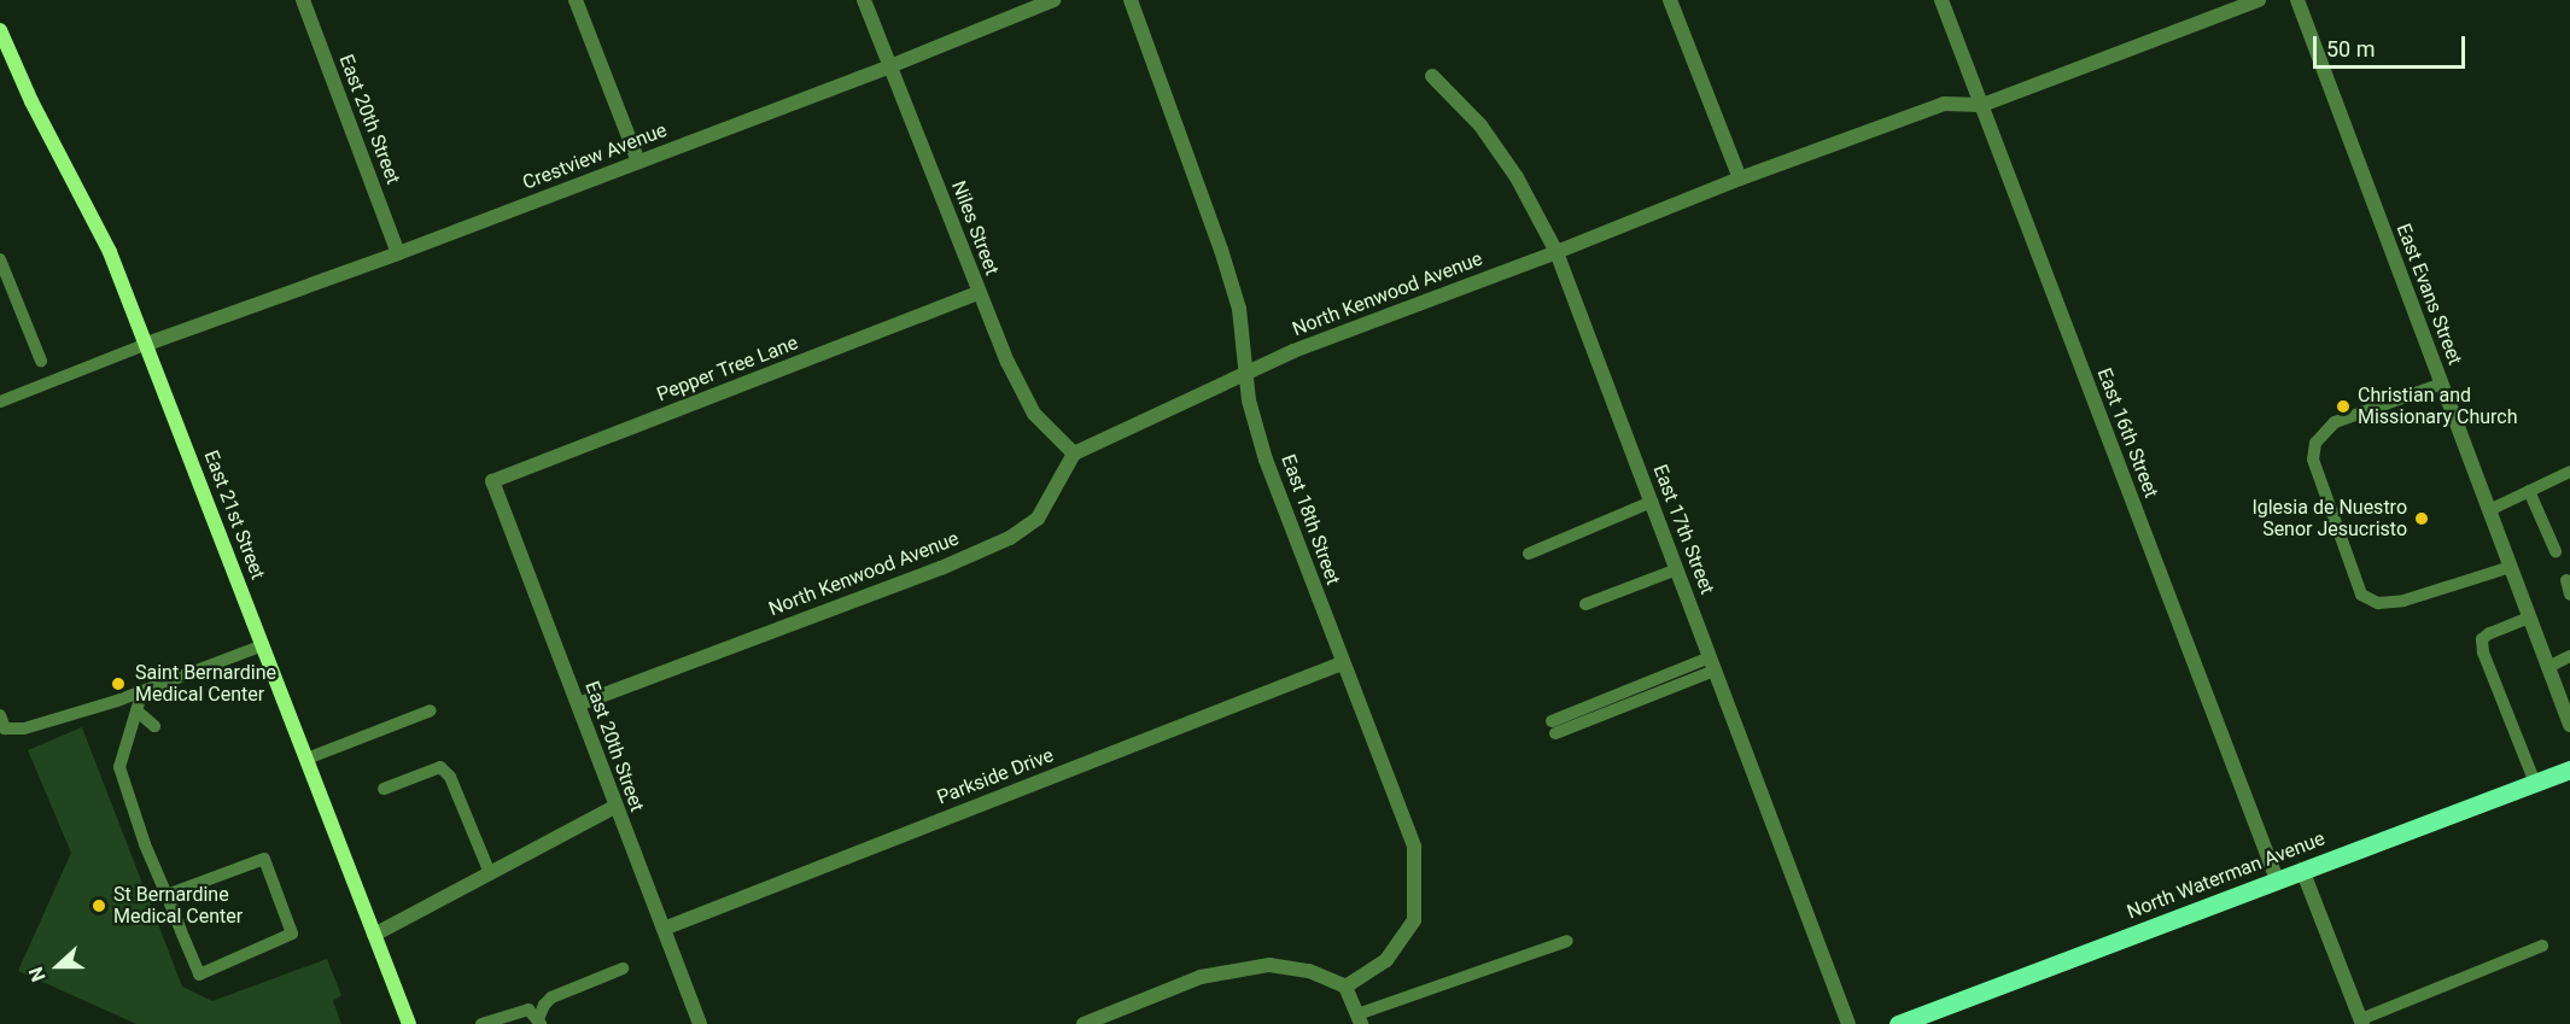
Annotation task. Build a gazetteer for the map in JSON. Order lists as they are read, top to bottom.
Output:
{
  "streets": {
    "main road": ["North Waterman Avenue"],
    "street": [
      "East 20th Street",
      "Crestview Avenue",
      "Niles Street",
      "North Kenwood Avenue",
      "East Evans Street",
      "Pepper Tree Lane",
      "East 16th Street",
      "East 21st Street",
      "East 18th Street",
      "East 17th Street",
      "Parkside Drive"
    ]
  },
  "crossings": [
    ["East 20th Street", "Crestview Avenue"],
    ["East 20th Street", "North Kenwood Avenue"],
    ["East 20th Street", "Pepper Tree Lane"],
    ["East 20th Street", "Parkside Drive"],
    ["Crestview Avenue", "Niles Street"],
    ["Crestview Avenue", "East 21st Street"],
    ["Niles Street", "North Kenwood Avenue"],
    ["Niles Street", "Pepper Tree Lane"],
    ["North Kenwood Avenue", "East 16th Street"],
    ["North Kenwood Avenue", "East 18th Street"],
    ["North Kenwood Avenue", "East 17th Street"],
    ["East 16th Street", "North Waterman Avenue"],
    ["East 18th Street", "Parkside Drive"]
  ],
  "places": [
    "Christian and Missionary Church",
    "Iglesia de Nuestro Senor Jesucristo",
    "Saint Bernardine Medical Center",
    "St Bernardine Medical Center"
  ],
  "scale_bar": "50 m",
  "north": "left"
}
